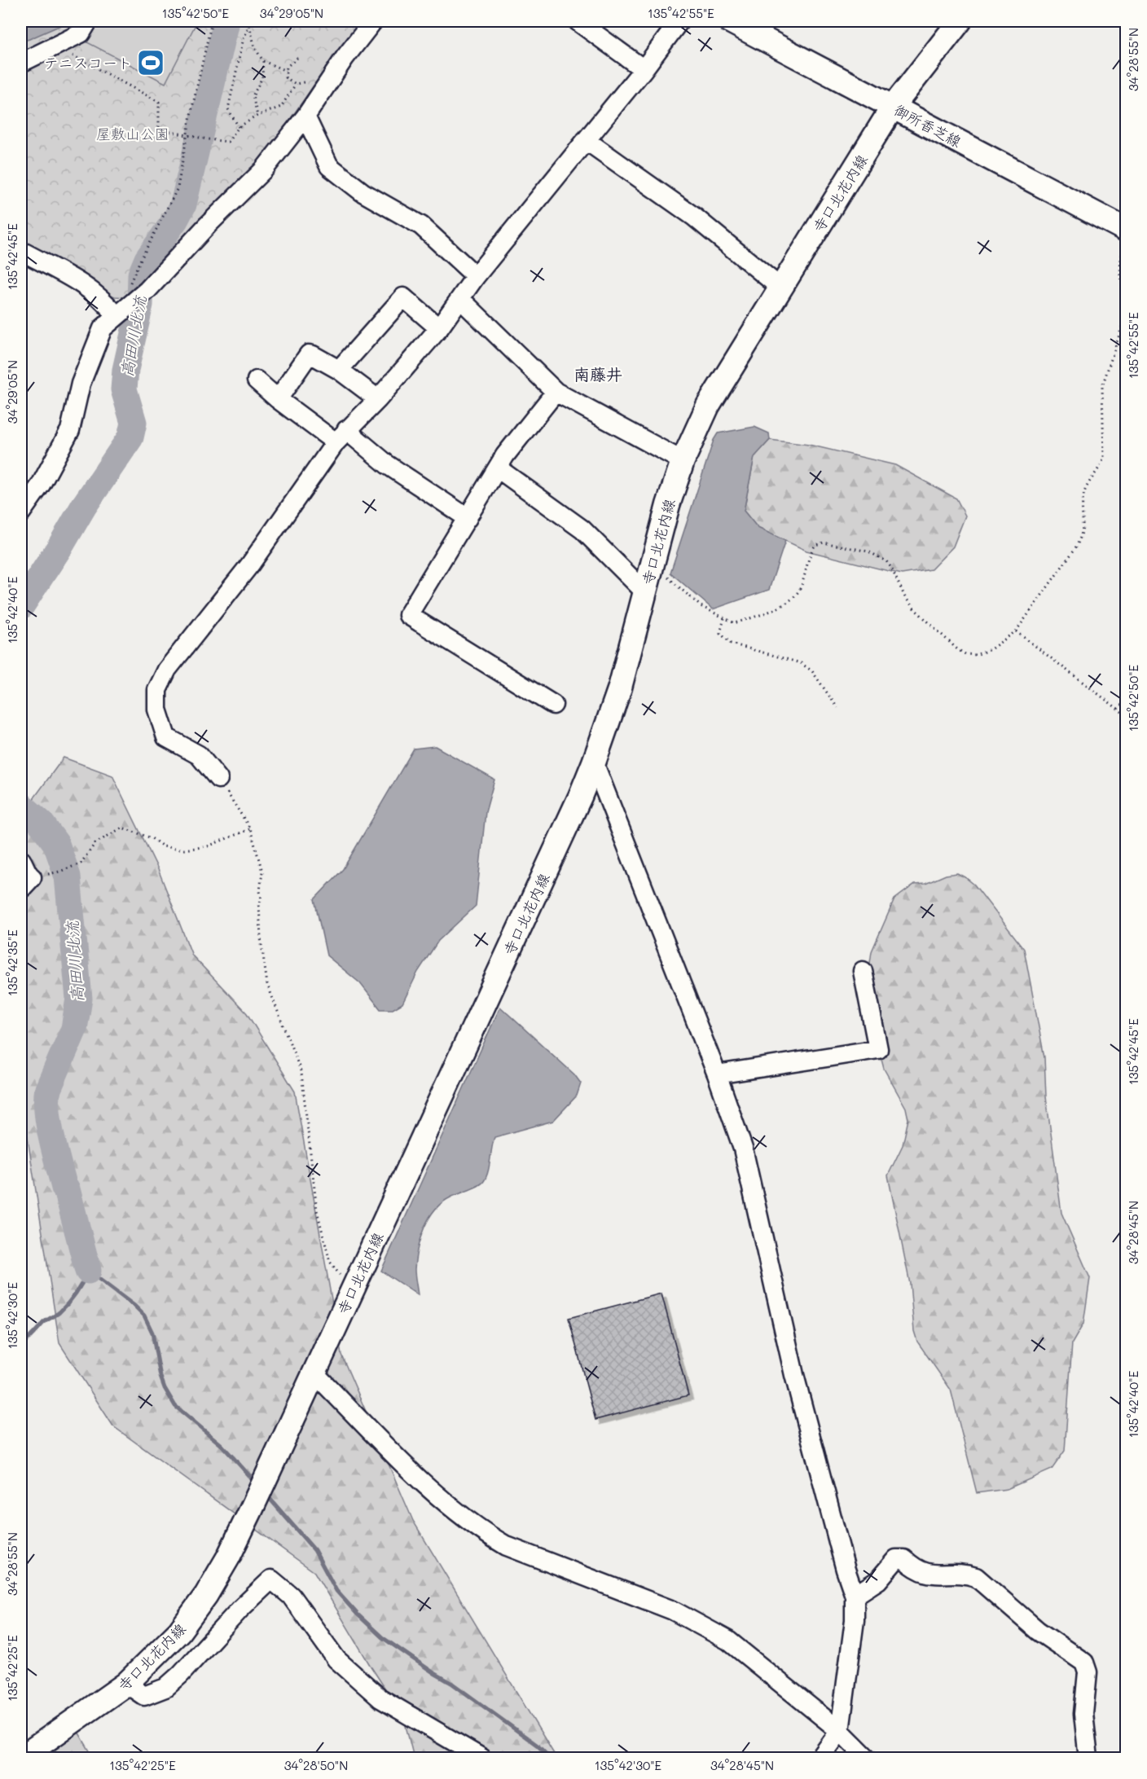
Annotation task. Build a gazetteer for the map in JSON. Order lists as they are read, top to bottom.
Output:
{
  "streets": {
    "main road": ["御所香芝線", "寺口北花内線"]
  },
  "crossings": [
    ["御所香芝線", "寺口北花内線"]
  ],
  "districts": ["南藤井"],
  "water": ["高田川北流"],
  "parks": ["屋敷山公園"],
  "places": {
    "sports": ["テニスコート"]
  },
  "coordinates": [
    "135°42'50\"E",
    "34°29'05\"N",
    "135°42'55\"E",
    "34°28'55\"N",
    "135°42'45\"E",
    "135°42'40\"E",
    "135°42'35\"E",
    "34°28'45\"N",
    "135°42'30\"E",
    "135°42'25\"E",
    "34°28'50\"N"
  ]
}
